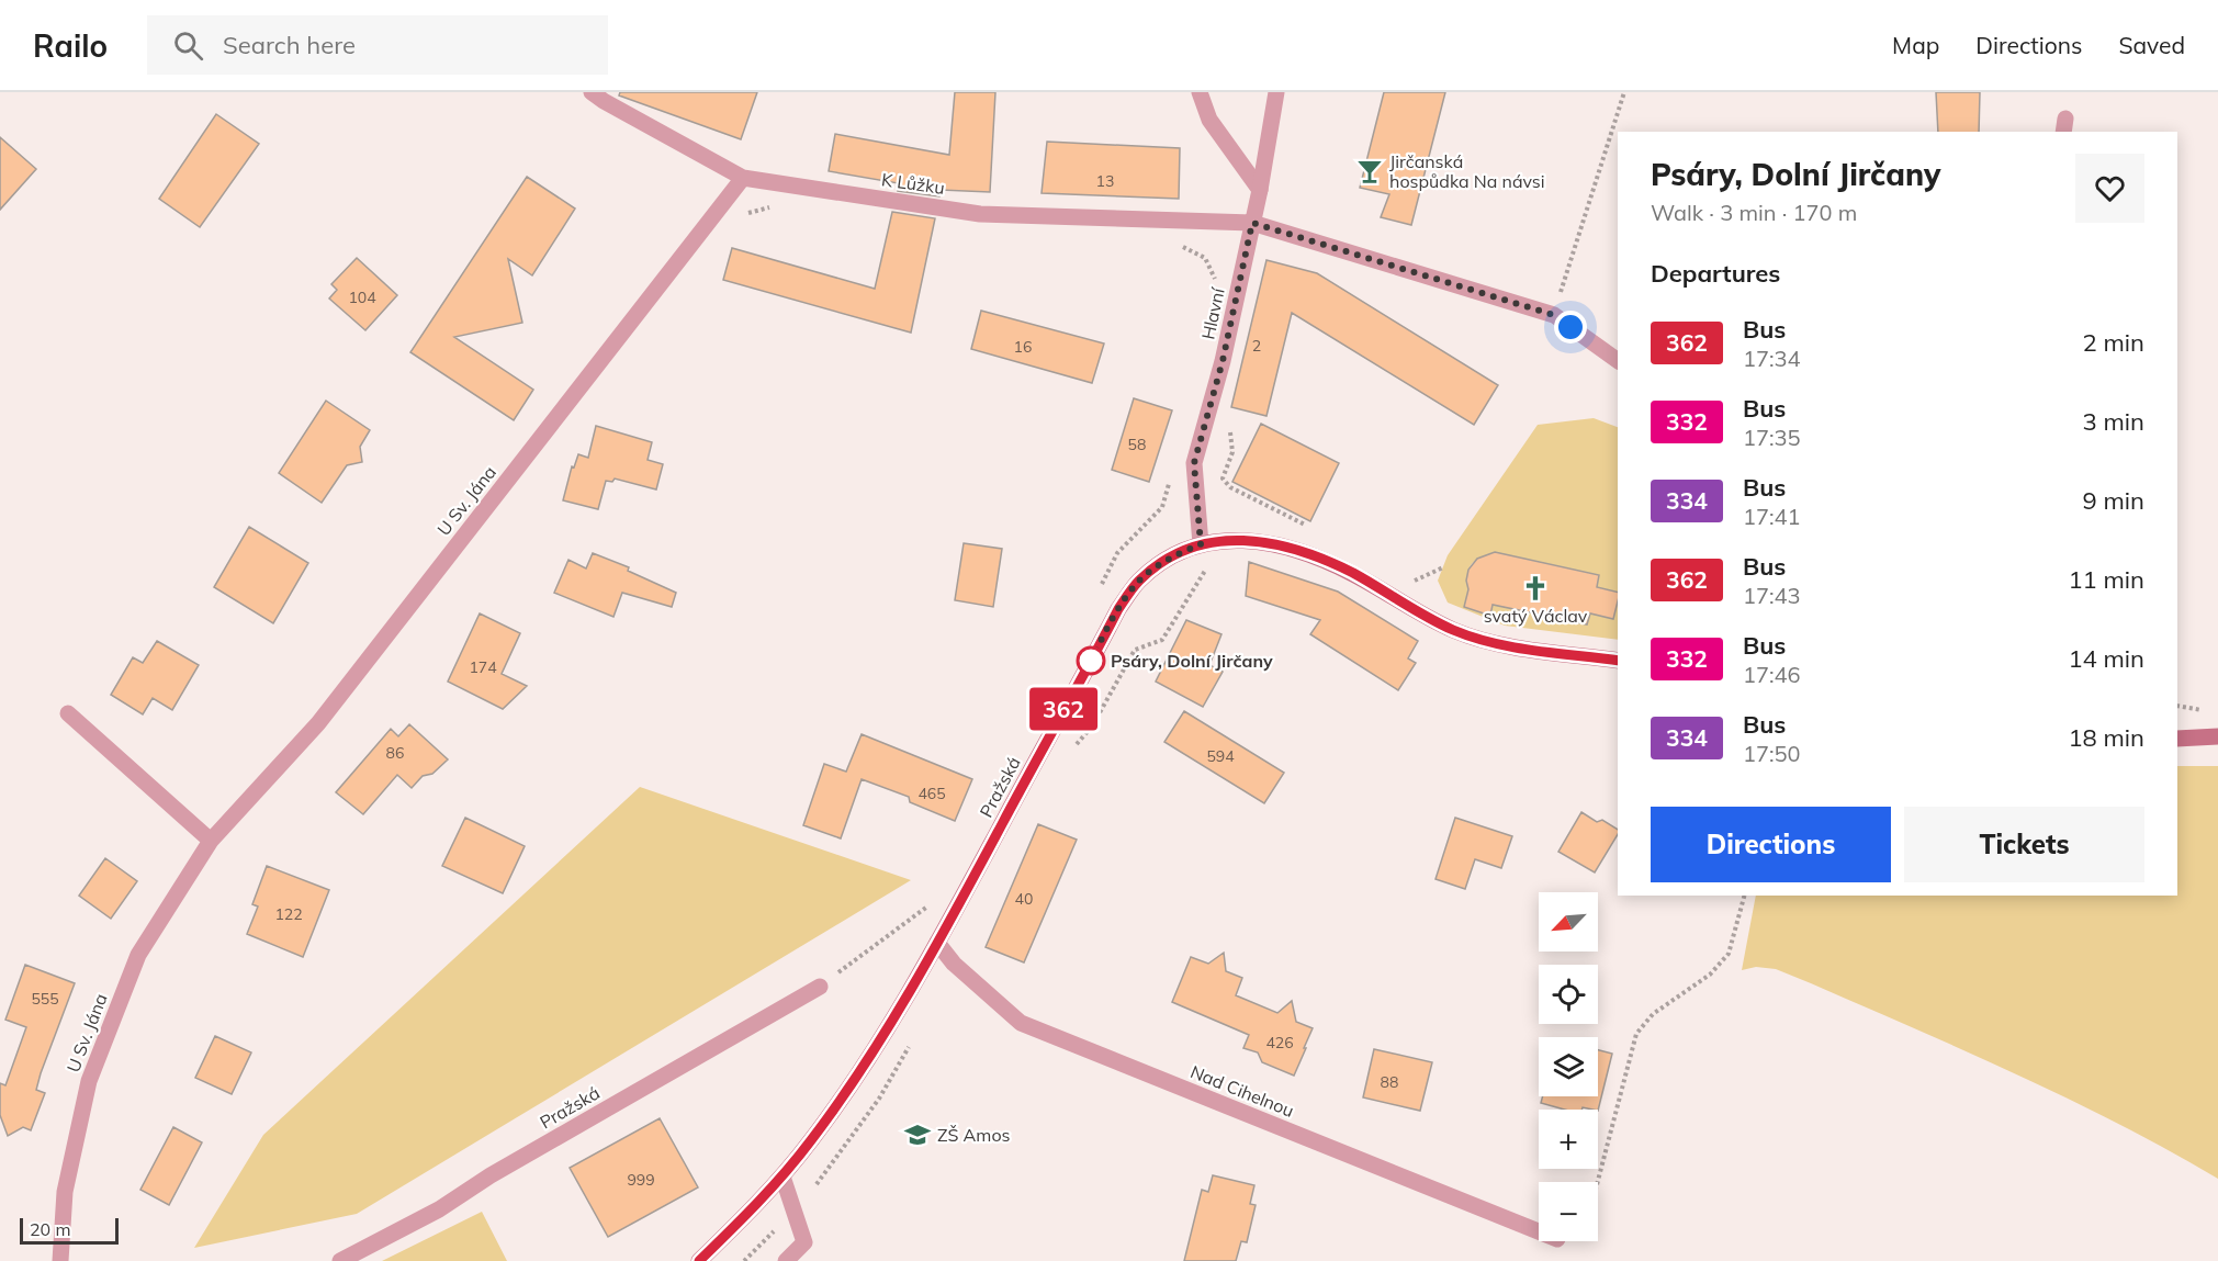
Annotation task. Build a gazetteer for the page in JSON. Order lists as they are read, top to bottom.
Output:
{
  "streets": {
    "main road": ["Pražská"],
    "street": [
      "K Lůžku",
      "Hlavní",
      "U Sv. Jána",
      "Nad Cihelnou"
    ]
  },
  "crossings": [
    ["K Lůžku", "Hlavní"],
    ["K Lůžku", "U Sv. Jána"],
    ["Hlavní", "Pražská"],
    ["Pražská", "Nad Cihelnou"]
  ],
  "places": {
    "bar": ["Jirčanská hospůdka Na návsi"],
    "church": ["svatý Václav"],
    "other": ["Psáry, Dolní Jirčany"],
    "school or university": ["ZŠ Amos"]
  },
  "lines": ["bus line 362"],
  "house_numbers": [
    "13",
    "104",
    "2",
    "16",
    "58",
    "174",
    "86",
    "594",
    "465",
    "40",
    "122",
    "555",
    "426",
    "88",
    "999"
  ],
  "scale_bar": "20 m",
  "north": "bottom left",
  "page": {
    "header": "Railo",
    "search": "Search here",
    "nav": ["Map", "Directions", "Saved"],
    "on_map": "362",
    "heading": [
      ["Psáry, Dolní Jirčany", "Walk · 3 min · 170 m"],
      "Departures"
    ],
    "list": [
      {
        "mark": "362",
        "name": "Bus",
        "note": "17:34",
        "value": "2 min"
      },
      {
        "mark": "332",
        "name": "Bus",
        "note": "17:35",
        "value": "3 min"
      },
      {
        "mark": "334",
        "name": "Bus",
        "note": "17:41",
        "value": "9 min"
      },
      {
        "mark": "362",
        "name": "Bus",
        "note": "17:43",
        "value": "11 min"
      },
      {
        "mark": "332",
        "name": "Bus",
        "note": "17:46",
        "value": "14 min"
      },
      {
        "mark": "334",
        "name": "Bus",
        "note": "17:50",
        "value": "18 min"
      }
    ],
    "buttons": ["Directions", "Tickets"],
    "map_buttons": ["+", "−"],
    "scale": "20 m"
  }
}
